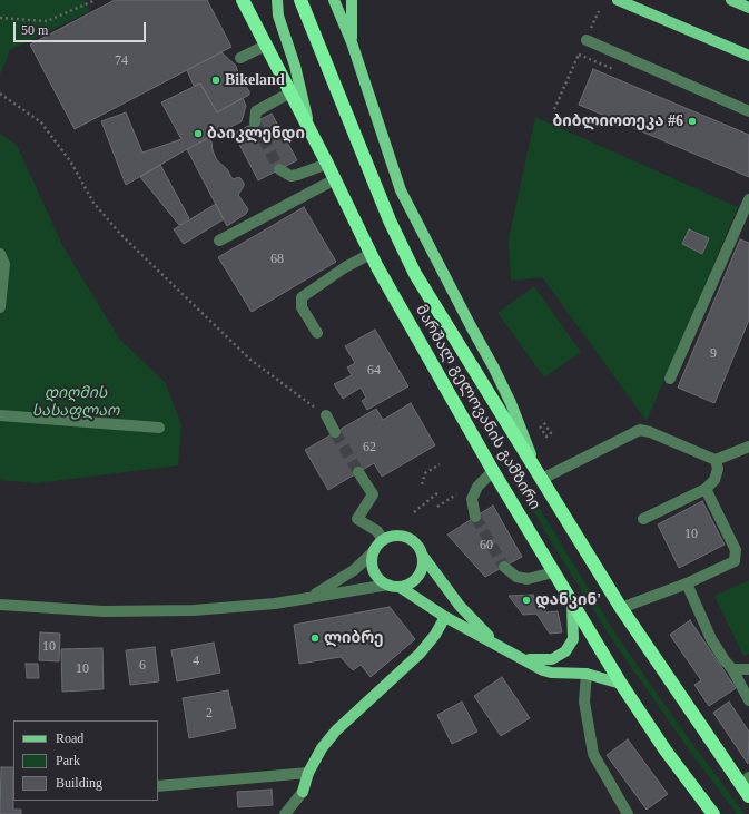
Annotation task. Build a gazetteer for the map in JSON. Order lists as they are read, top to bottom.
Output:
{
  "streets": {
    "highway": ["მარშალ გელოვანის გამზირი"]
  },
  "parks": ["დიღმის სასაფლაო"],
  "places": [
    "Bikeland",
    "ბიბლიოთეკა #6",
    "ბაიკლენდი",
    "დანკინ'",
    "ლიბრე"
  ],
  "house_numbers": [
    "74",
    "68",
    "9",
    "64",
    "62",
    "10",
    "60",
    "10",
    "4",
    "6",
    "10",
    "2"
  ],
  "legend": ["Road", "Park", "Building"],
  "scale_bar": "50 m"
}
